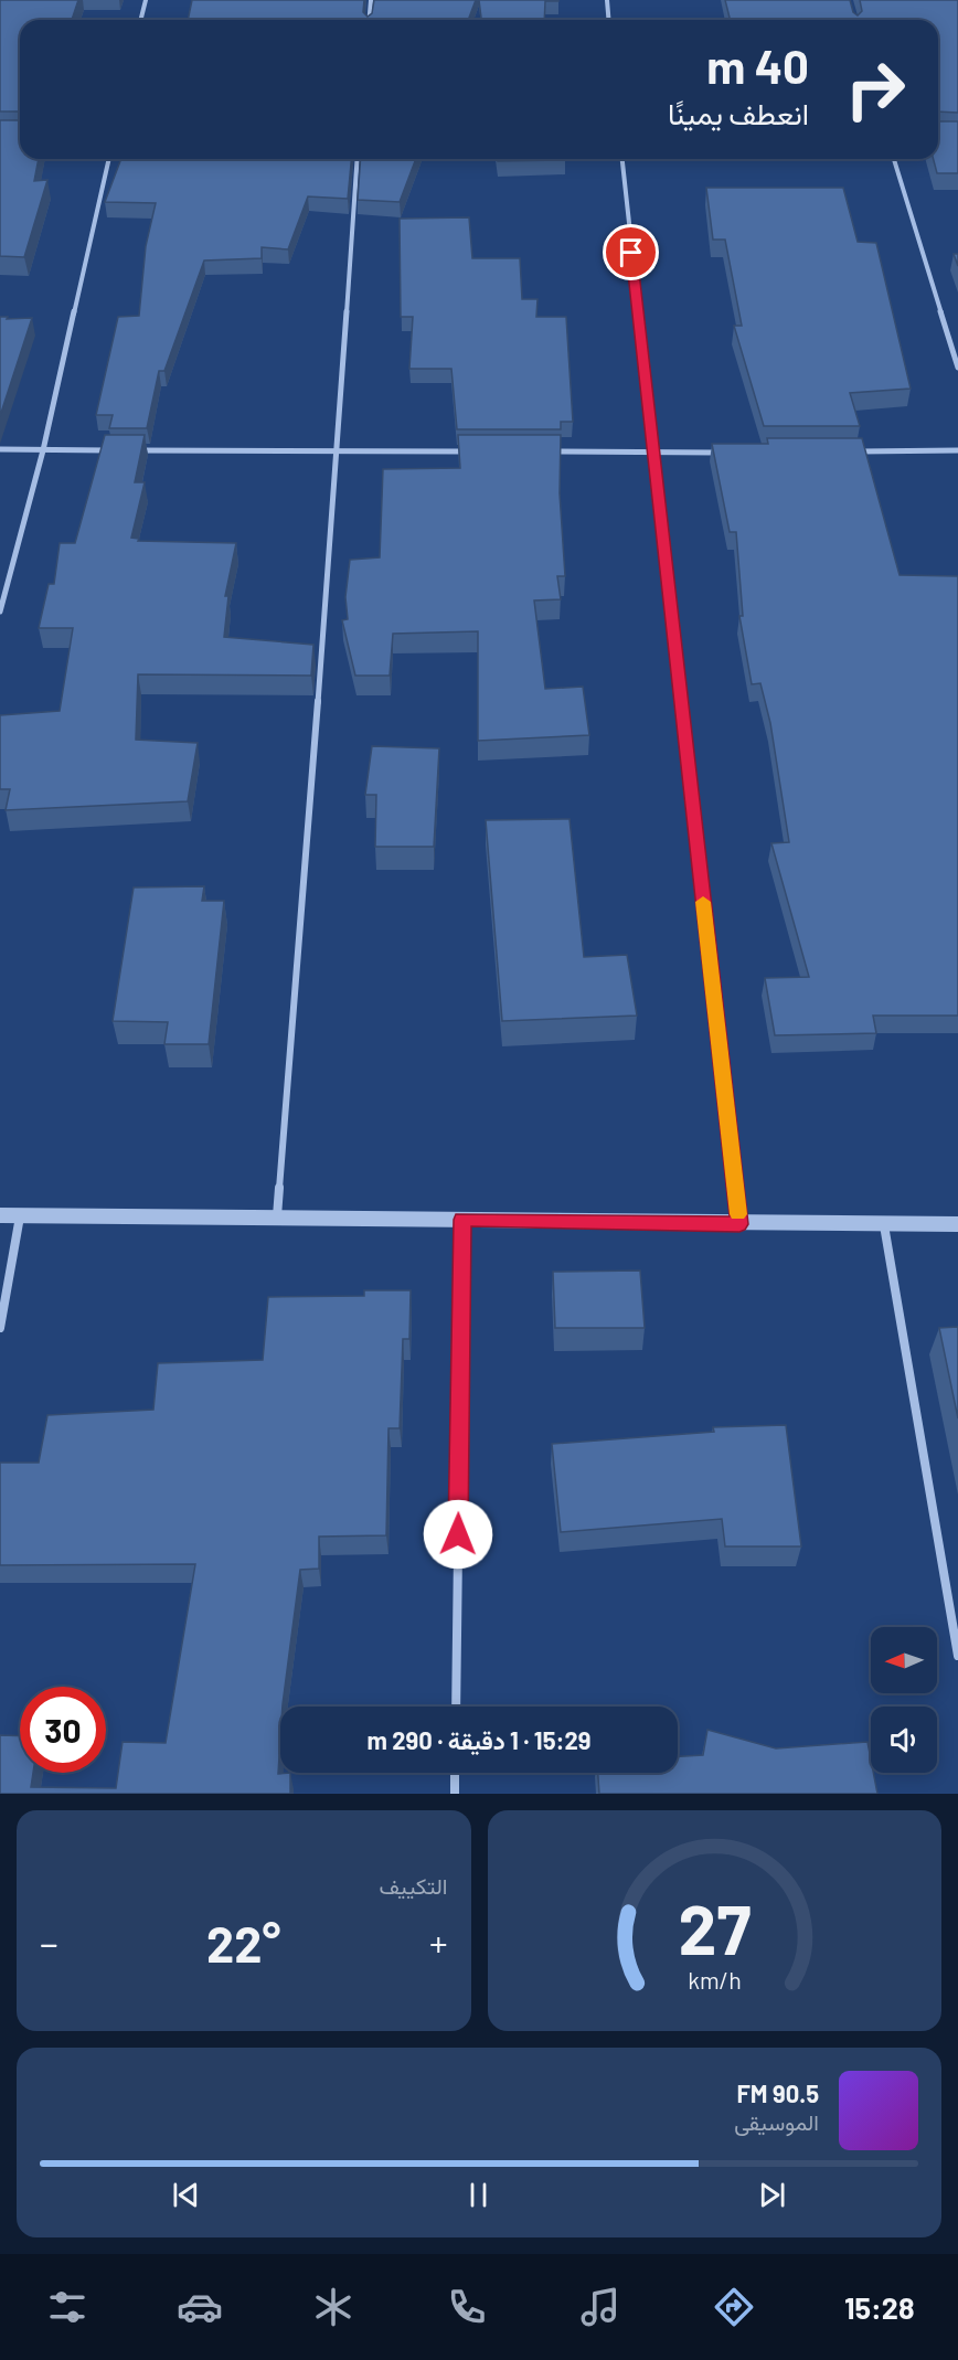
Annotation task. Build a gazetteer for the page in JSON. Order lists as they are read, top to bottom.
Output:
{
  "north": "left",
  "page": {
    "turn": ["40 m", "انعطف يمينًا"],
    "limit": "30",
    "trip": "15:29 · 1 دقيقة · 290 m",
    "tile": "التكييف",
    "heat": ["−", "22°", "+"],
    "song": ["90.5 FM", "الموسيقى"],
    "tabs": "15:28",
    "gauge": ["27", "km/h"]
  }
}
